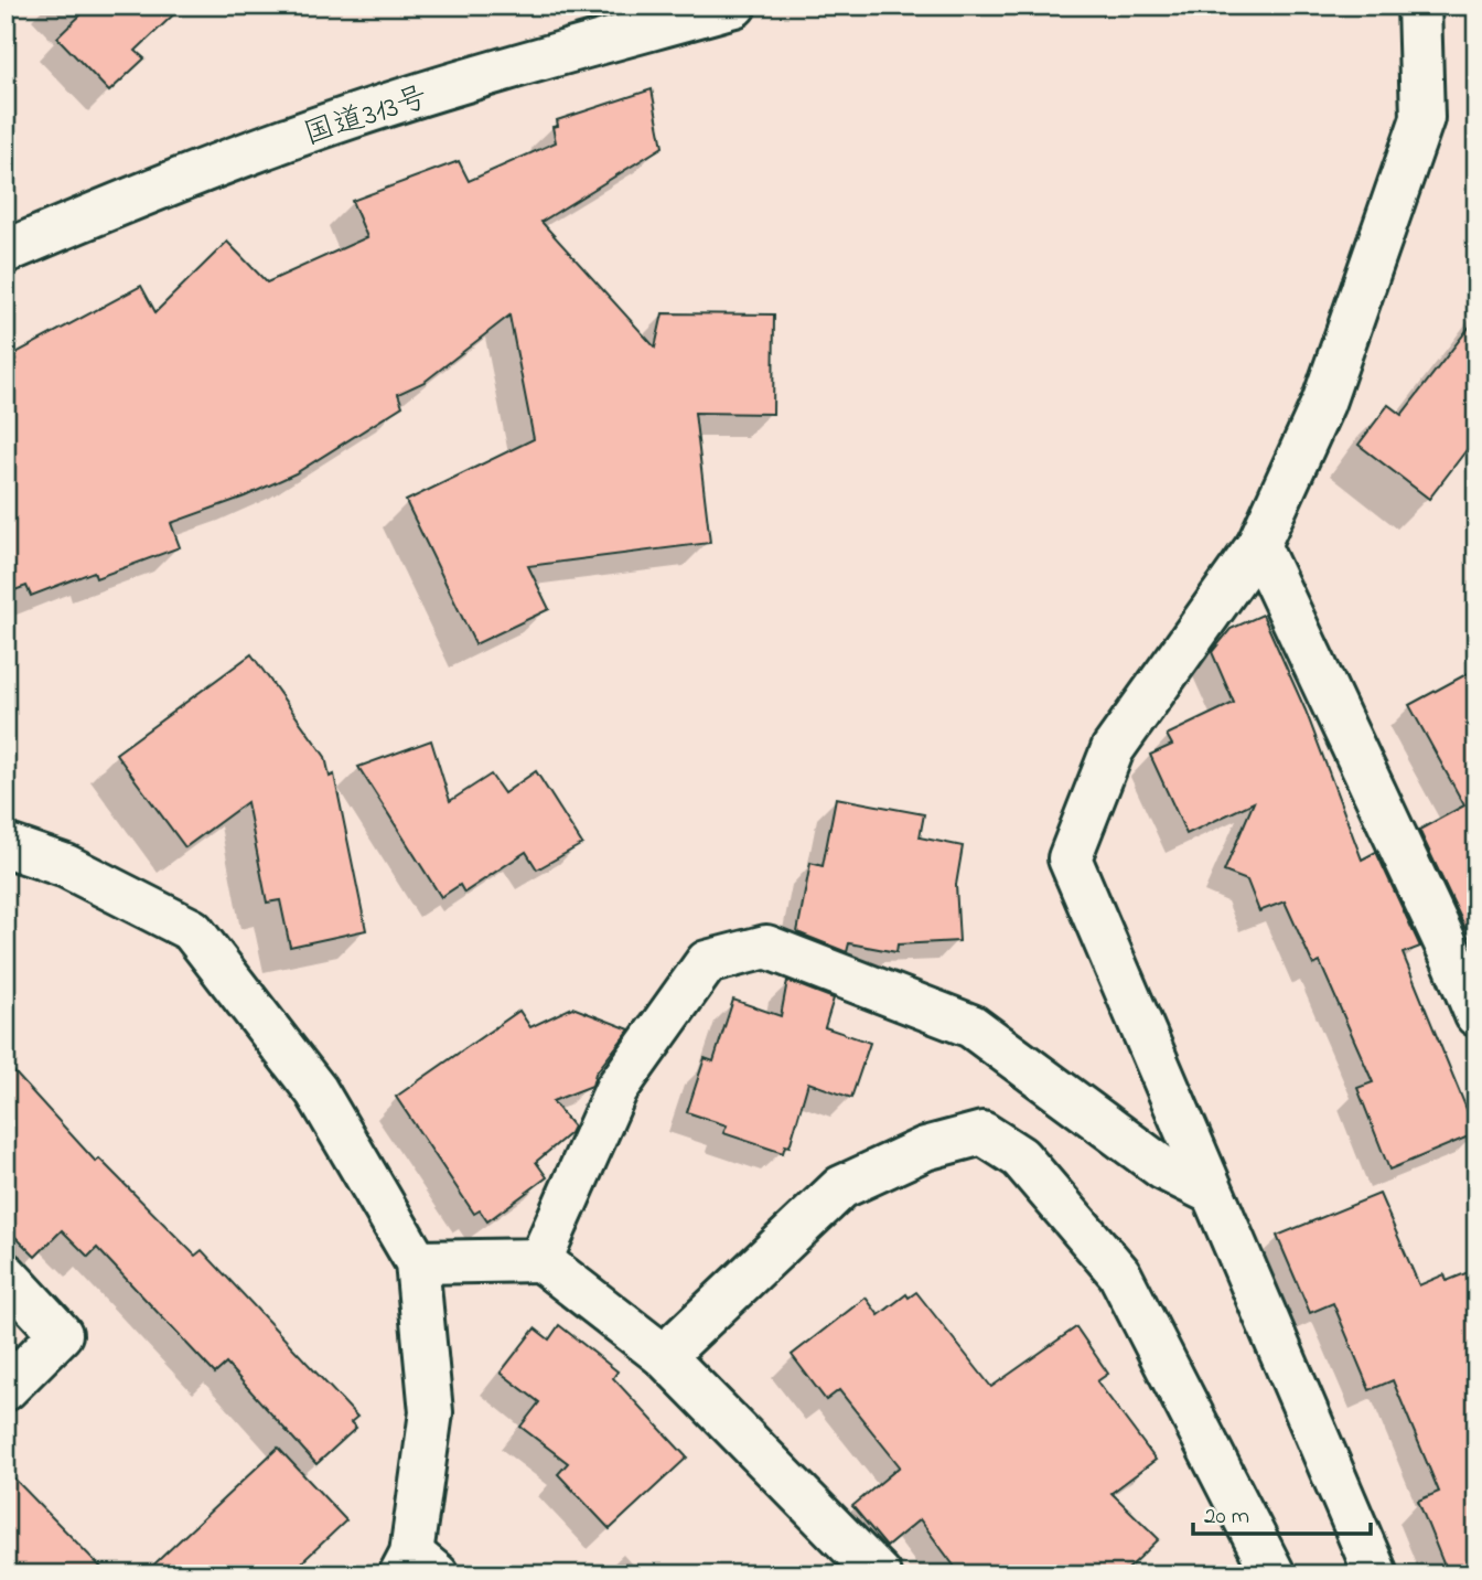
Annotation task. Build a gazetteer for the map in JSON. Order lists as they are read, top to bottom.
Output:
{
  "streets": {
    "main road": ["国道313号"]
  },
  "scale_bar": "20 m"
}
